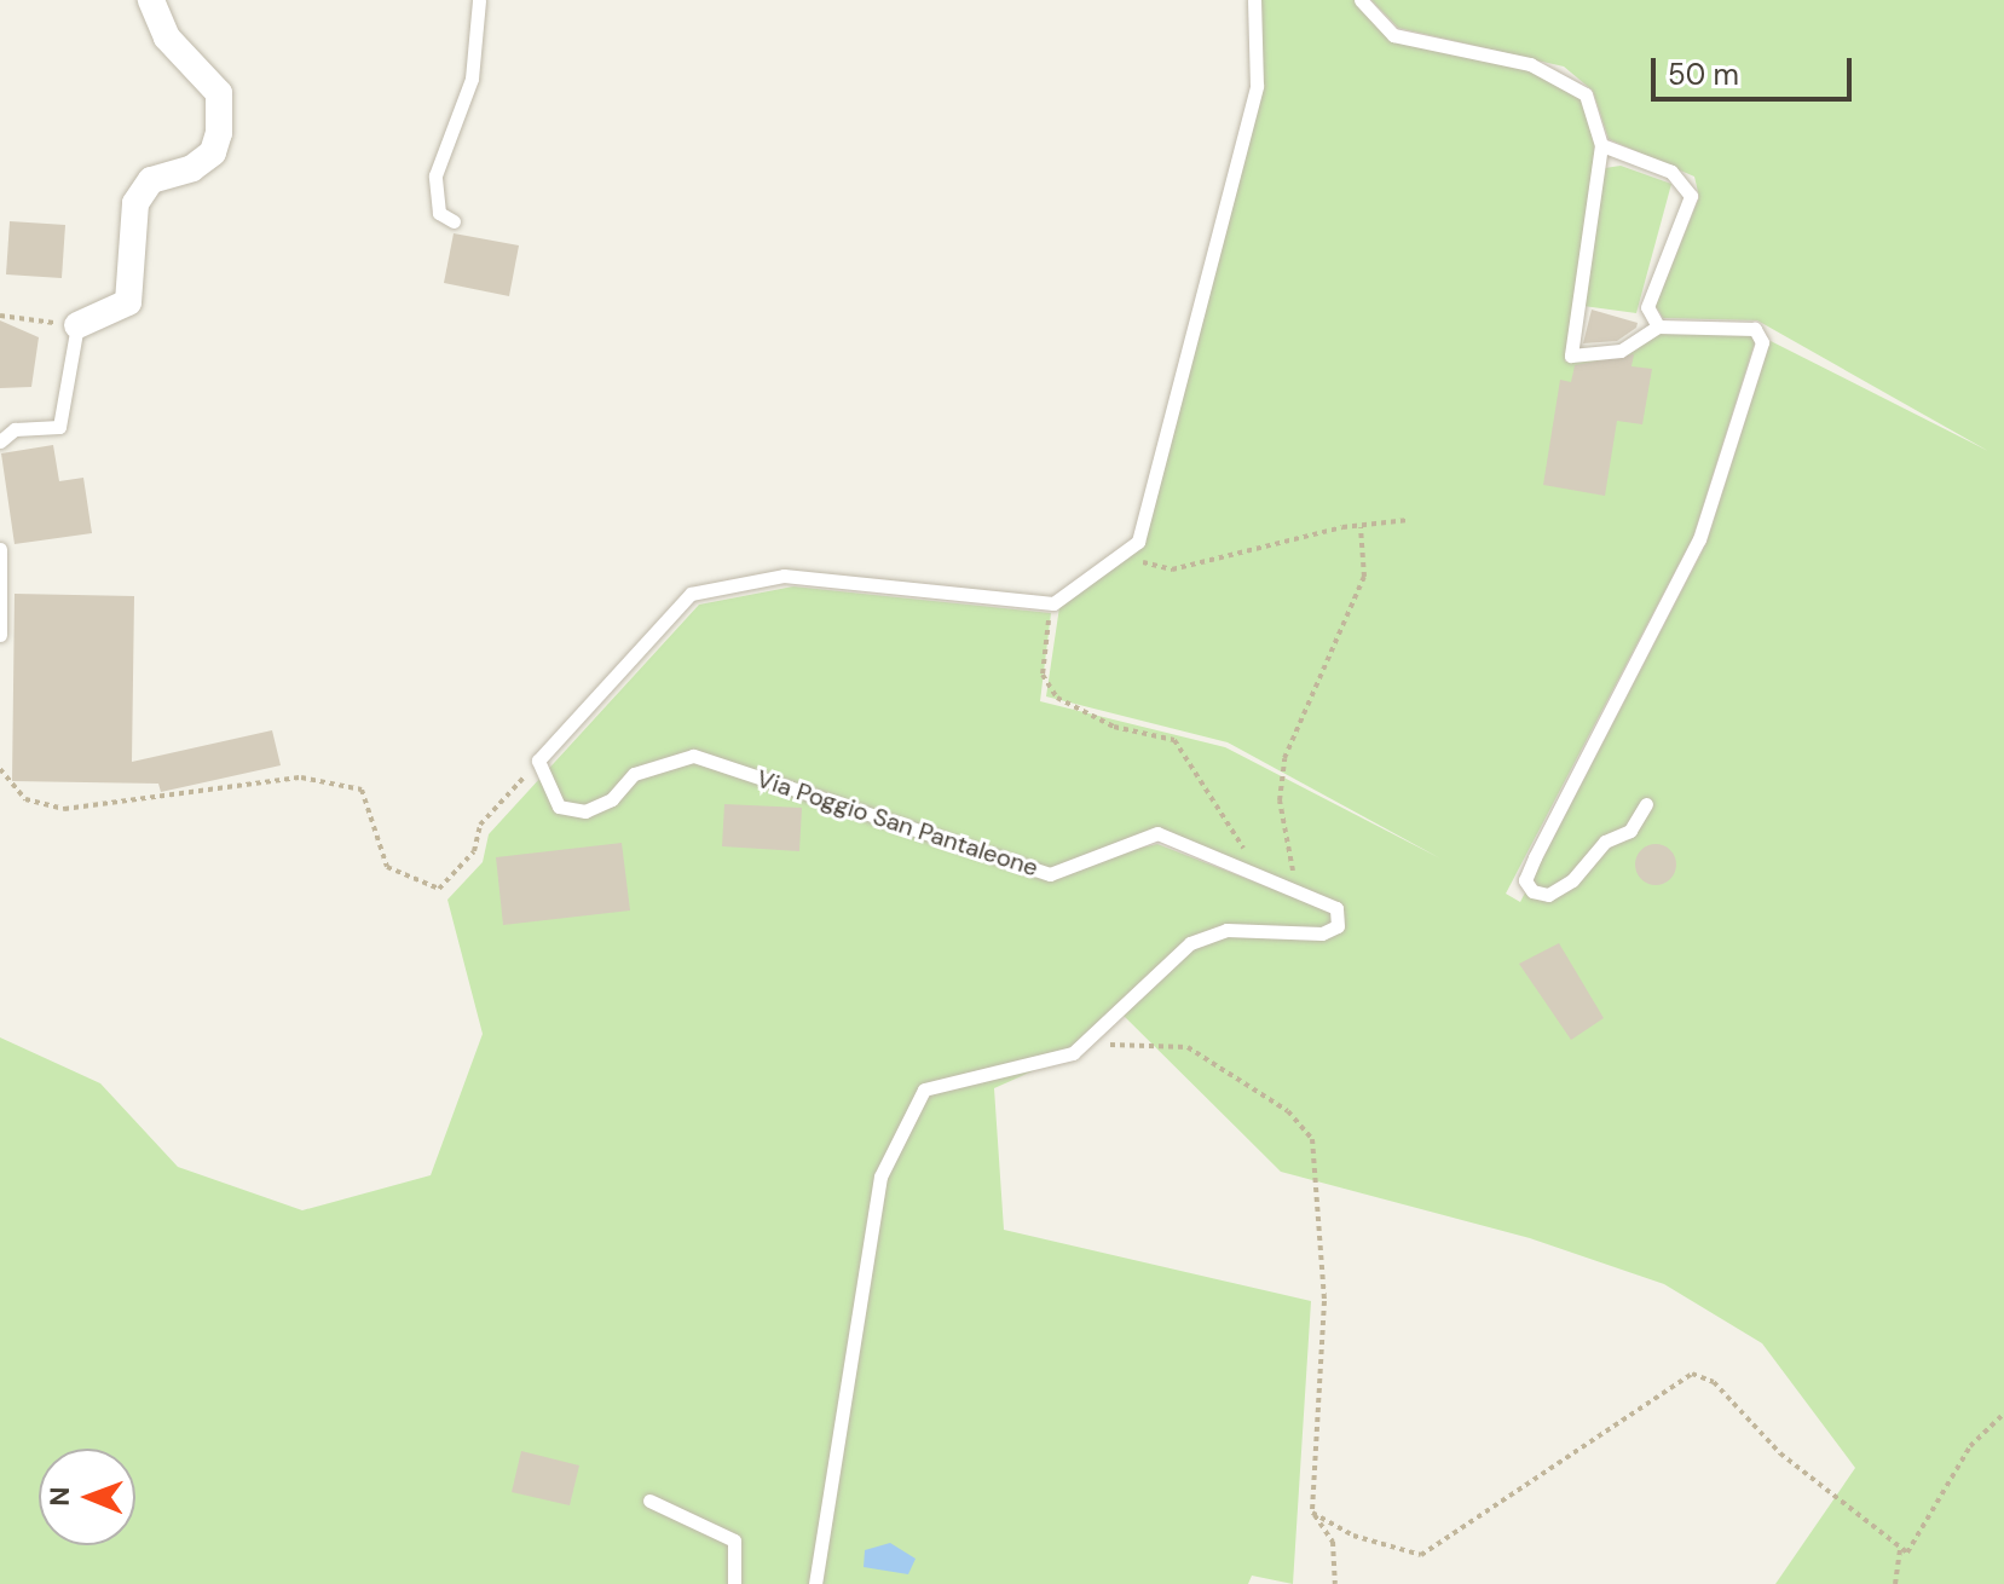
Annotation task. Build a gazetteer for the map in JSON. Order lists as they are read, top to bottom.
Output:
{
  "streets": {
    "lane": ["Via Poggio San Pantaleone"]
  },
  "scale_bar": "50 m",
  "north": "left"
}
